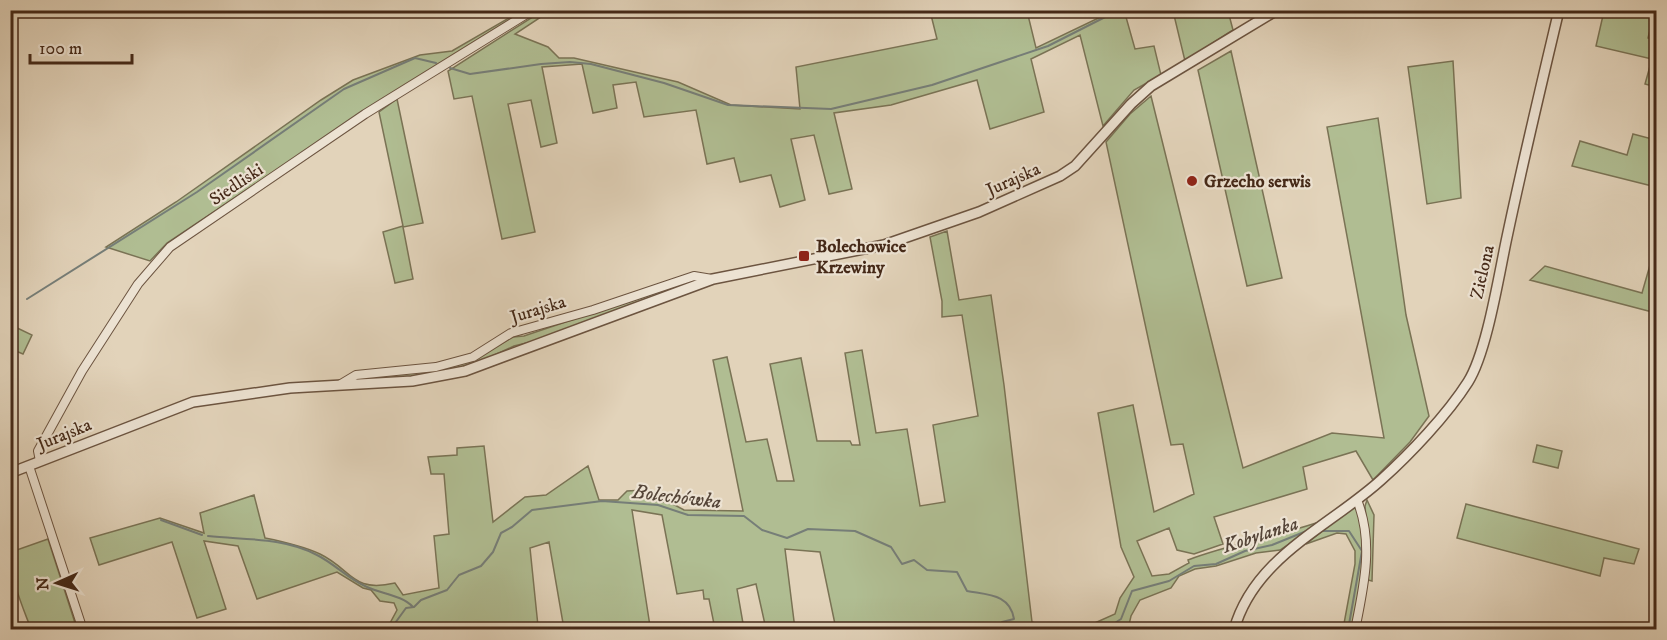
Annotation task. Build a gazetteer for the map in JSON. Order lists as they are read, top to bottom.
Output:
{
  "streets": {
    "street": ["Jurajska", "Siedliski", "Zielona"]
  },
  "crossings": [
    ["Jurajska", "Siedliski"]
  ],
  "water": ["Bolechówka", "Kobylanka"],
  "places": {
    "other": ["Grzecho serwis"],
    "transit": ["Bolechowice Krzewiny"]
  },
  "scale_bar": "100 m",
  "north": "left"
}
